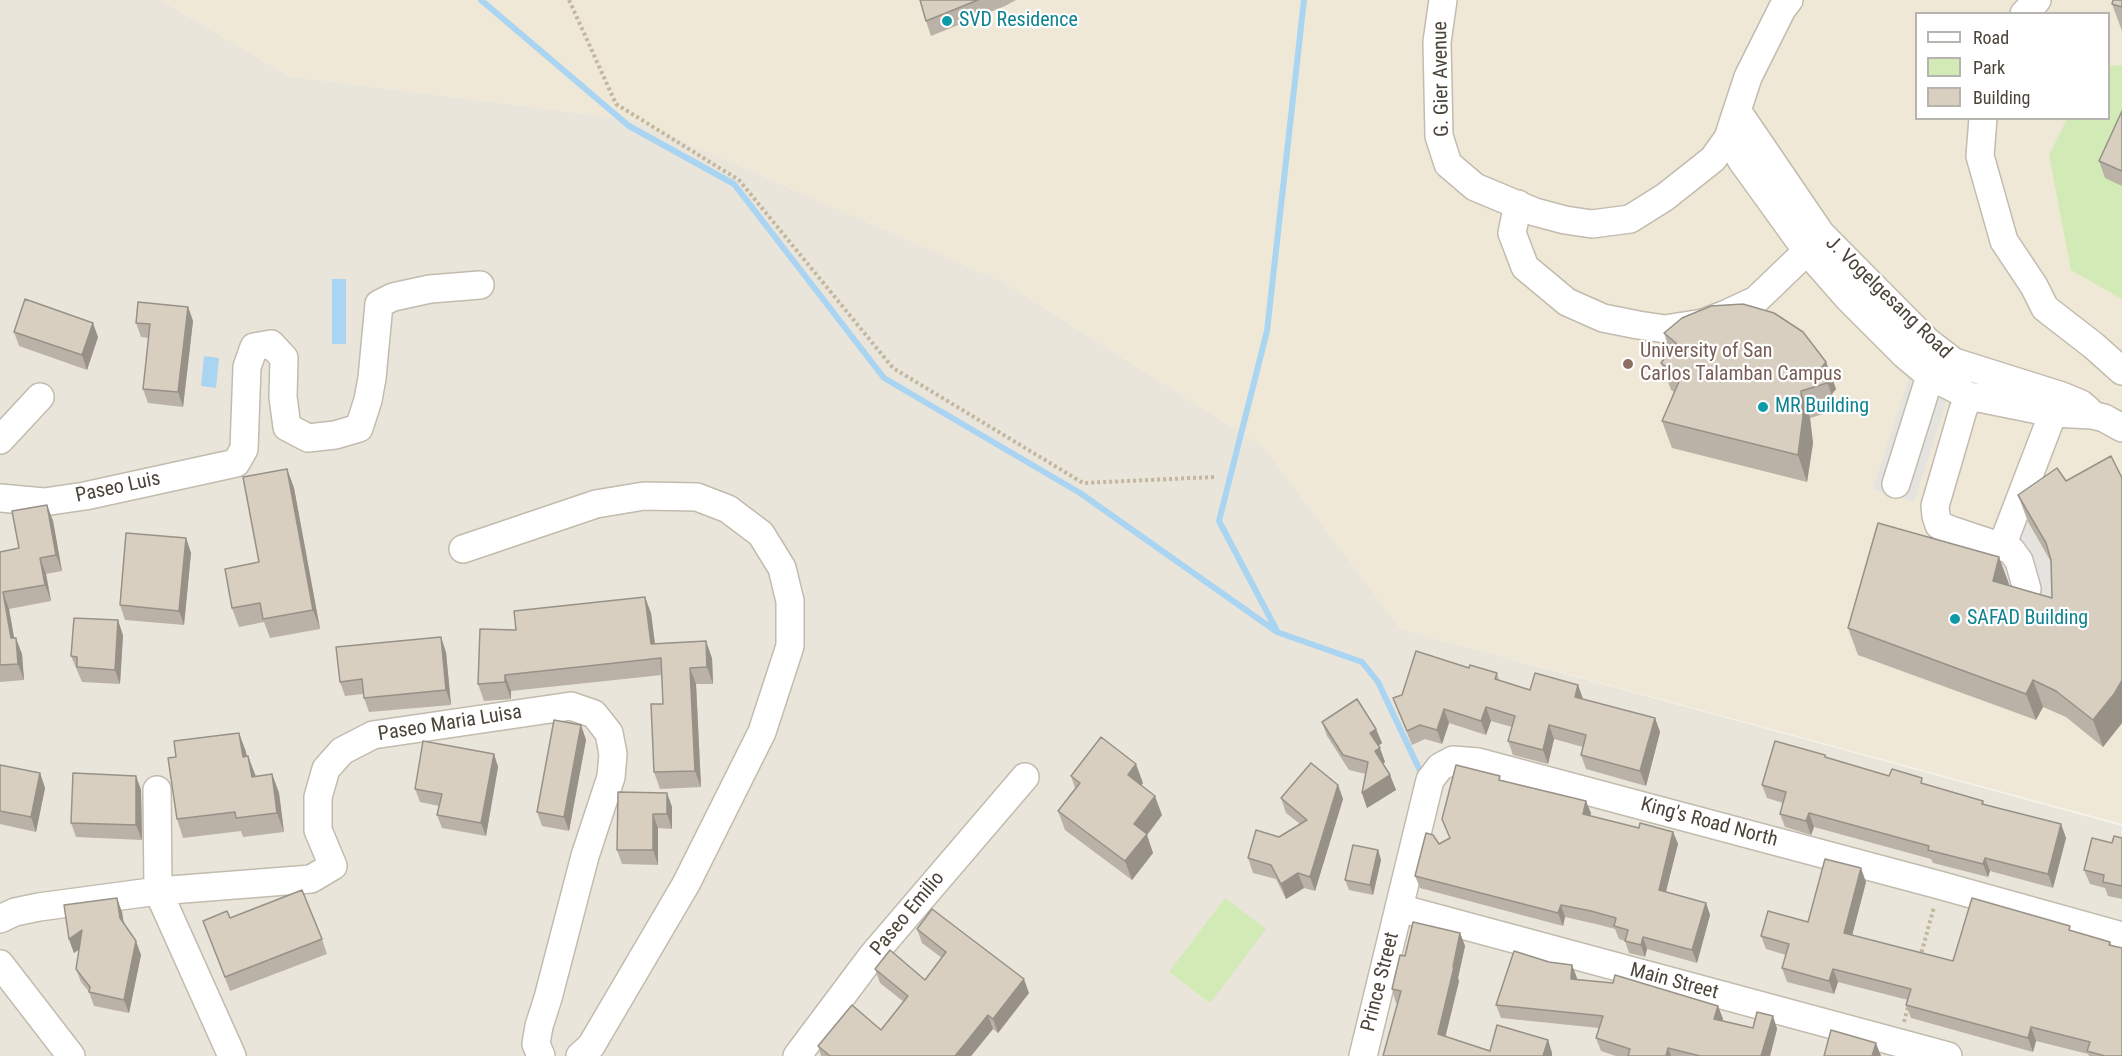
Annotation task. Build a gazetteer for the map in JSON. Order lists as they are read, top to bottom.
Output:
{
  "streets": {
    "street": [
      "G. Gier Avenue",
      "J. Vogelgesang Road",
      "Paseo Luis",
      "Paseo Maria Luisa",
      "King's Road North",
      "Paseo Emilio",
      "Prince Street",
      "Main Street"
    ]
  },
  "crossings": [
    ["G. Gier Avenue", "J. Vogelgesang Road"],
    ["King's Road North", "Prince Street"],
    ["King's Road North", "Main Street"],
    ["Prince Street", "Main Street"]
  ],
  "places": [
    "SVD Residence",
    "University of San Carlos Talamban Campus",
    "MR Building",
    "SAFAD Building"
  ],
  "legend": ["Road", "Park", "Building"]
}
